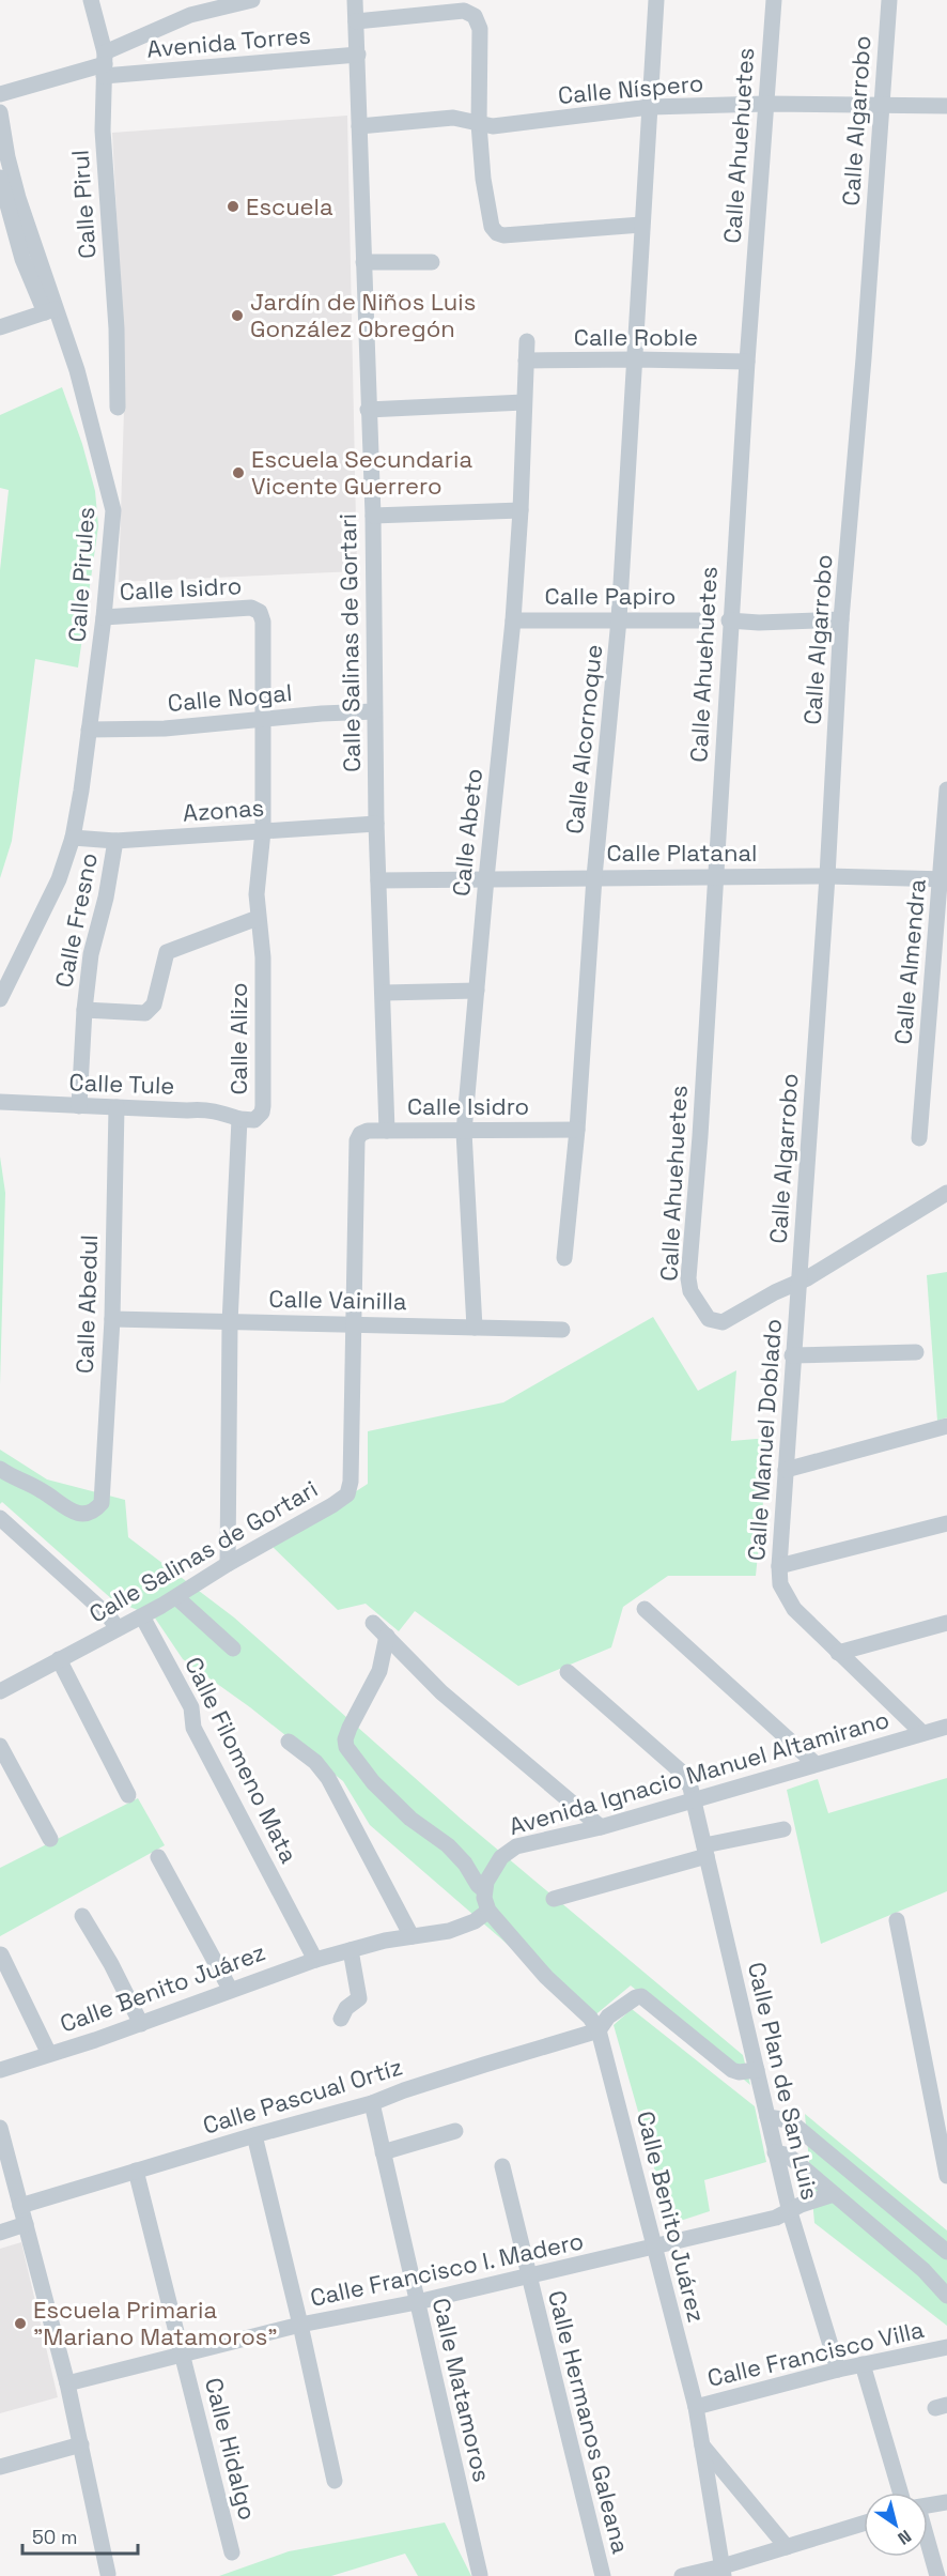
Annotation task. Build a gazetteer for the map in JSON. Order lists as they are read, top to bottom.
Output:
{
  "streets": {
    "street": [
      "Avenida Torres",
      "Calle Níspero",
      "Calle Algarrobo",
      "Calle Ahuehuetes",
      "Calle Pirul",
      "Calle Roble",
      "Calle Pirules",
      "Calle Isidro",
      "Calle Papiro",
      "Calle Salinas de Gortari",
      "Calle Nogal",
      "Calle Alcornoque",
      "Azonas",
      "Calle Abeto",
      "Calle Platanal",
      "Calle Fresno",
      "Calle Almendra",
      "Calle Alizo",
      "Calle Tule",
      "Calle Vainilla",
      "Calle Abedul",
      "Calle Manuel Doblado",
      "Calle Filomeno Mata",
      "Avenida Ignacio Manuel Altamirano",
      "Calle Benito Juárez",
      "Calle Plan de San Luis",
      "Calle Pascual Ortíz",
      "Calle Francisco I. Madero",
      "Calle Francisco Villa",
      "Calle Matamoros",
      "Calle Hermanos Galeana",
      "Calle Hidalgo"
    ]
  },
  "crossings": [
    ["Avenida Torres", "Calle Pirul"],
    ["Avenida Torres", "Calle Salinas de Gortari"],
    ["Calle Níspero", "Calle Algarrobo"],
    ["Calle Níspero", "Calle Ahuehuetes"],
    ["Calle Níspero", "Calle Salinas de Gortari"],
    ["Calle Níspero", "Calle Alcornoque"],
    ["Calle Algarrobo", "Calle Ahuehuetes"],
    ["Calle Algarrobo", "Calle Platanal"],
    ["Calle Algarrobo", "Calle Manuel Doblado"],
    ["Calle Ahuehuetes", "Calle Roble"],
    ["Calle Ahuehuetes", "Calle Platanal"],
    ["Calle Ahuehuetes", "Calle Manuel Doblado"],
    ["Calle Roble", "Calle Alcornoque"],
    ["Calle Roble", "Calle Abeto"],
    ["Calle Pirules", "Calle Isidro"],
    ["Calle Pirules", "Calle Nogal"],
    ["Calle Pirules", "Azonas"],
    ["Calle Isidro", "Calle Salinas de Gortari"],
    ["Calle Isidro", "Calle Alcornoque"],
    ["Calle Isidro", "Calle Abeto"],
    ["Calle Isidro", "Calle Alizo"],
    ["Calle Papiro", "Calle Alcornoque"],
    ["Calle Papiro", "Calle Abeto"],
    ["Calle Salinas de Gortari", "Calle Nogal"],
    ["Calle Salinas de Gortari", "Azonas"],
    ["Calle Salinas de Gortari", "Calle Platanal"],
    ["Calle Salinas de Gortari", "Calle Alizo"],
    ["Calle Salinas de Gortari", "Calle Vainilla"],
    ["Calle Salinas de Gortari", "Calle Filomeno Mata"],
    ["Calle Nogal", "Calle Alizo"],
    ["Calle Alcornoque", "Calle Platanal"],
    ["Azonas", "Calle Fresno"],
    ["Azonas", "Calle Alizo"],
    ["Calle Abeto", "Calle Platanal"],
    ["Calle Abeto", "Calle Vainilla"],
    ["Calle Platanal", "Calle Almendra"],
    ["Calle Fresno", "Calle Alizo"],
    ["Calle Fresno", "Calle Tule"],
    ["Calle Alizo", "Calle Tule"],
    ["Calle Alizo", "Calle Vainilla"],
    ["Calle Tule", "Calle Abedul"],
    ["Calle Vainilla", "Calle Abedul"],
    ["Calle Manuel Doblado", "Avenida Ignacio Manuel Altamirano"],
    ["Calle Filomeno Mata", "Calle Benito Juárez"],
    ["Avenida Ignacio Manuel Altamirano", "Calle Benito Juárez"],
    ["Avenida Ignacio Manuel Altamirano", "Calle Plan de San Luis"],
    ["Calle Benito Juárez", "Calle Pascual Ortíz"],
    ["Calle Benito Juárez", "Calle Francisco I. Madero"],
    ["Calle Benito Juárez", "Calle Francisco Villa"],
    ["Calle Plan de San Luis", "Calle Francisco I. Madero"],
    ["Calle Plan de San Luis", "Calle Francisco Villa"],
    ["Calle Pascual Ortíz", "Calle Matamoros"],
    ["Calle Pascual Ortíz", "Calle Hidalgo"],
    ["Calle Francisco I. Madero", "Calle Matamoros"],
    ["Calle Francisco I. Madero", "Calle Hermanos Galeana"],
    ["Calle Francisco I. Madero", "Calle Hidalgo"]
  ],
  "places": [
    "Escuela",
    "Jardín de Niños Luis González Obregón",
    "Escuela Secundaria Vicente Guerrero",
    "Escuela Primaria \"Mariano Matamoros\""
  ],
  "scale_bar": "50 m",
  "north": "bottom right"
}
